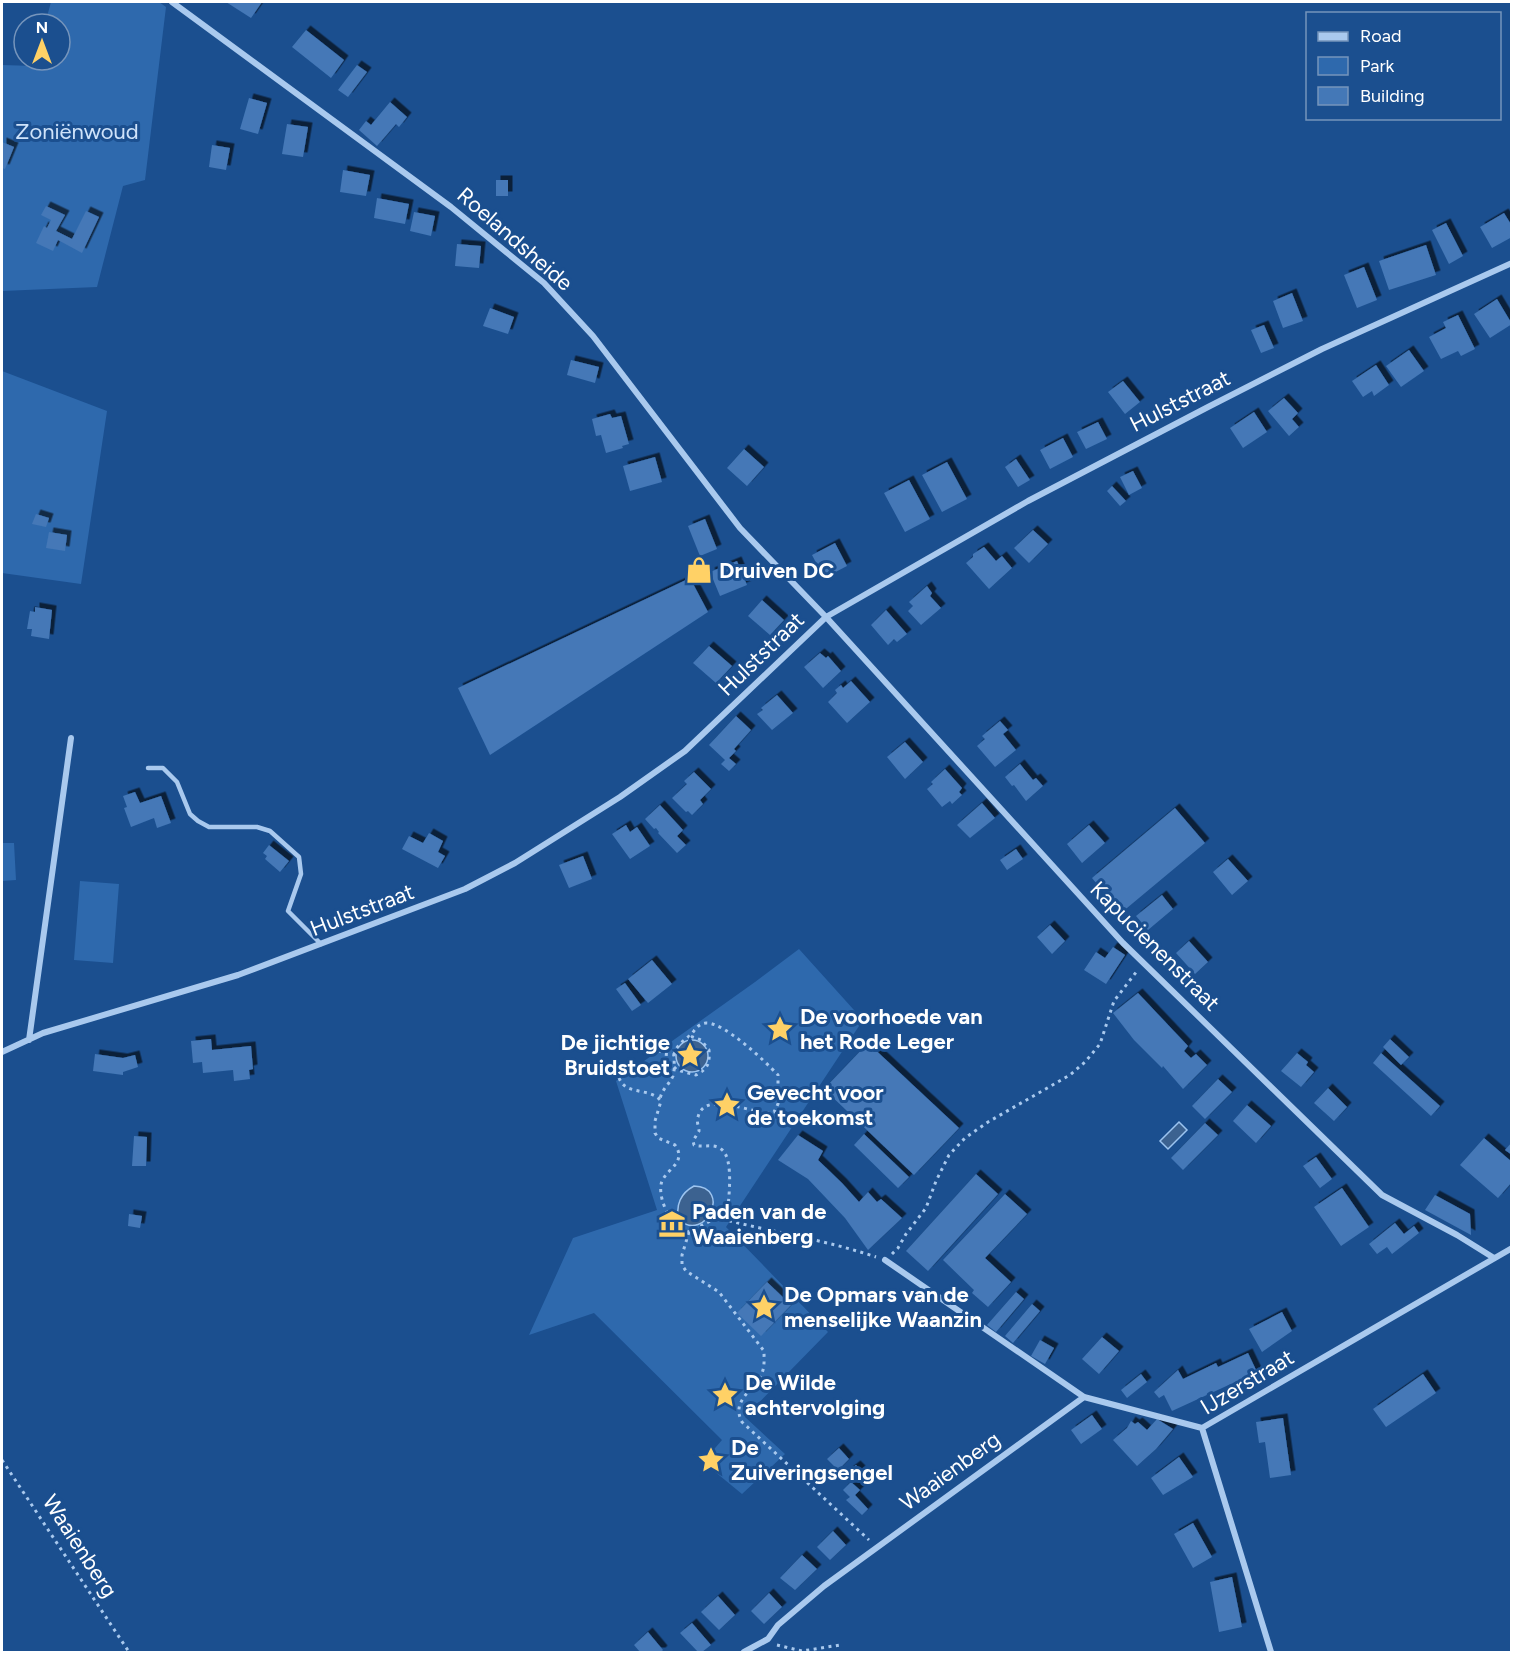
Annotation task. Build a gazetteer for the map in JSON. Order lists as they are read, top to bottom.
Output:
{
  "streets": {
    "street": [
      "Roelandsheide",
      "Hulststraat",
      "Kapucienenstraat",
      "IJzerstraat",
      "Waaienberg"
    ]
  },
  "crossings": [
    ["Roelandsheide", "Hulststraat"],
    ["Roelandsheide", "Kapucienenstraat"],
    ["Hulststraat", "Kapucienenstraat"],
    ["Kapucienenstraat", "IJzerstraat"]
  ],
  "parks": ["Zoniënwoud"],
  "places": {
    "shop": ["Druiven DC"],
    "place": [
      "De voorhoede van het Rode Leger",
      "De jichtige Bruidstoet",
      "Gevecht voor de toekomst",
      "De Opmars van de menselijke Waanzin",
      "De Wilde achtervolging",
      "De Zuiveringsengel"
    ],
    "museum": ["Paden van de Waaienberg"]
  },
  "legend": ["Road", "Park", "Building"],
  "north": "top"
}
